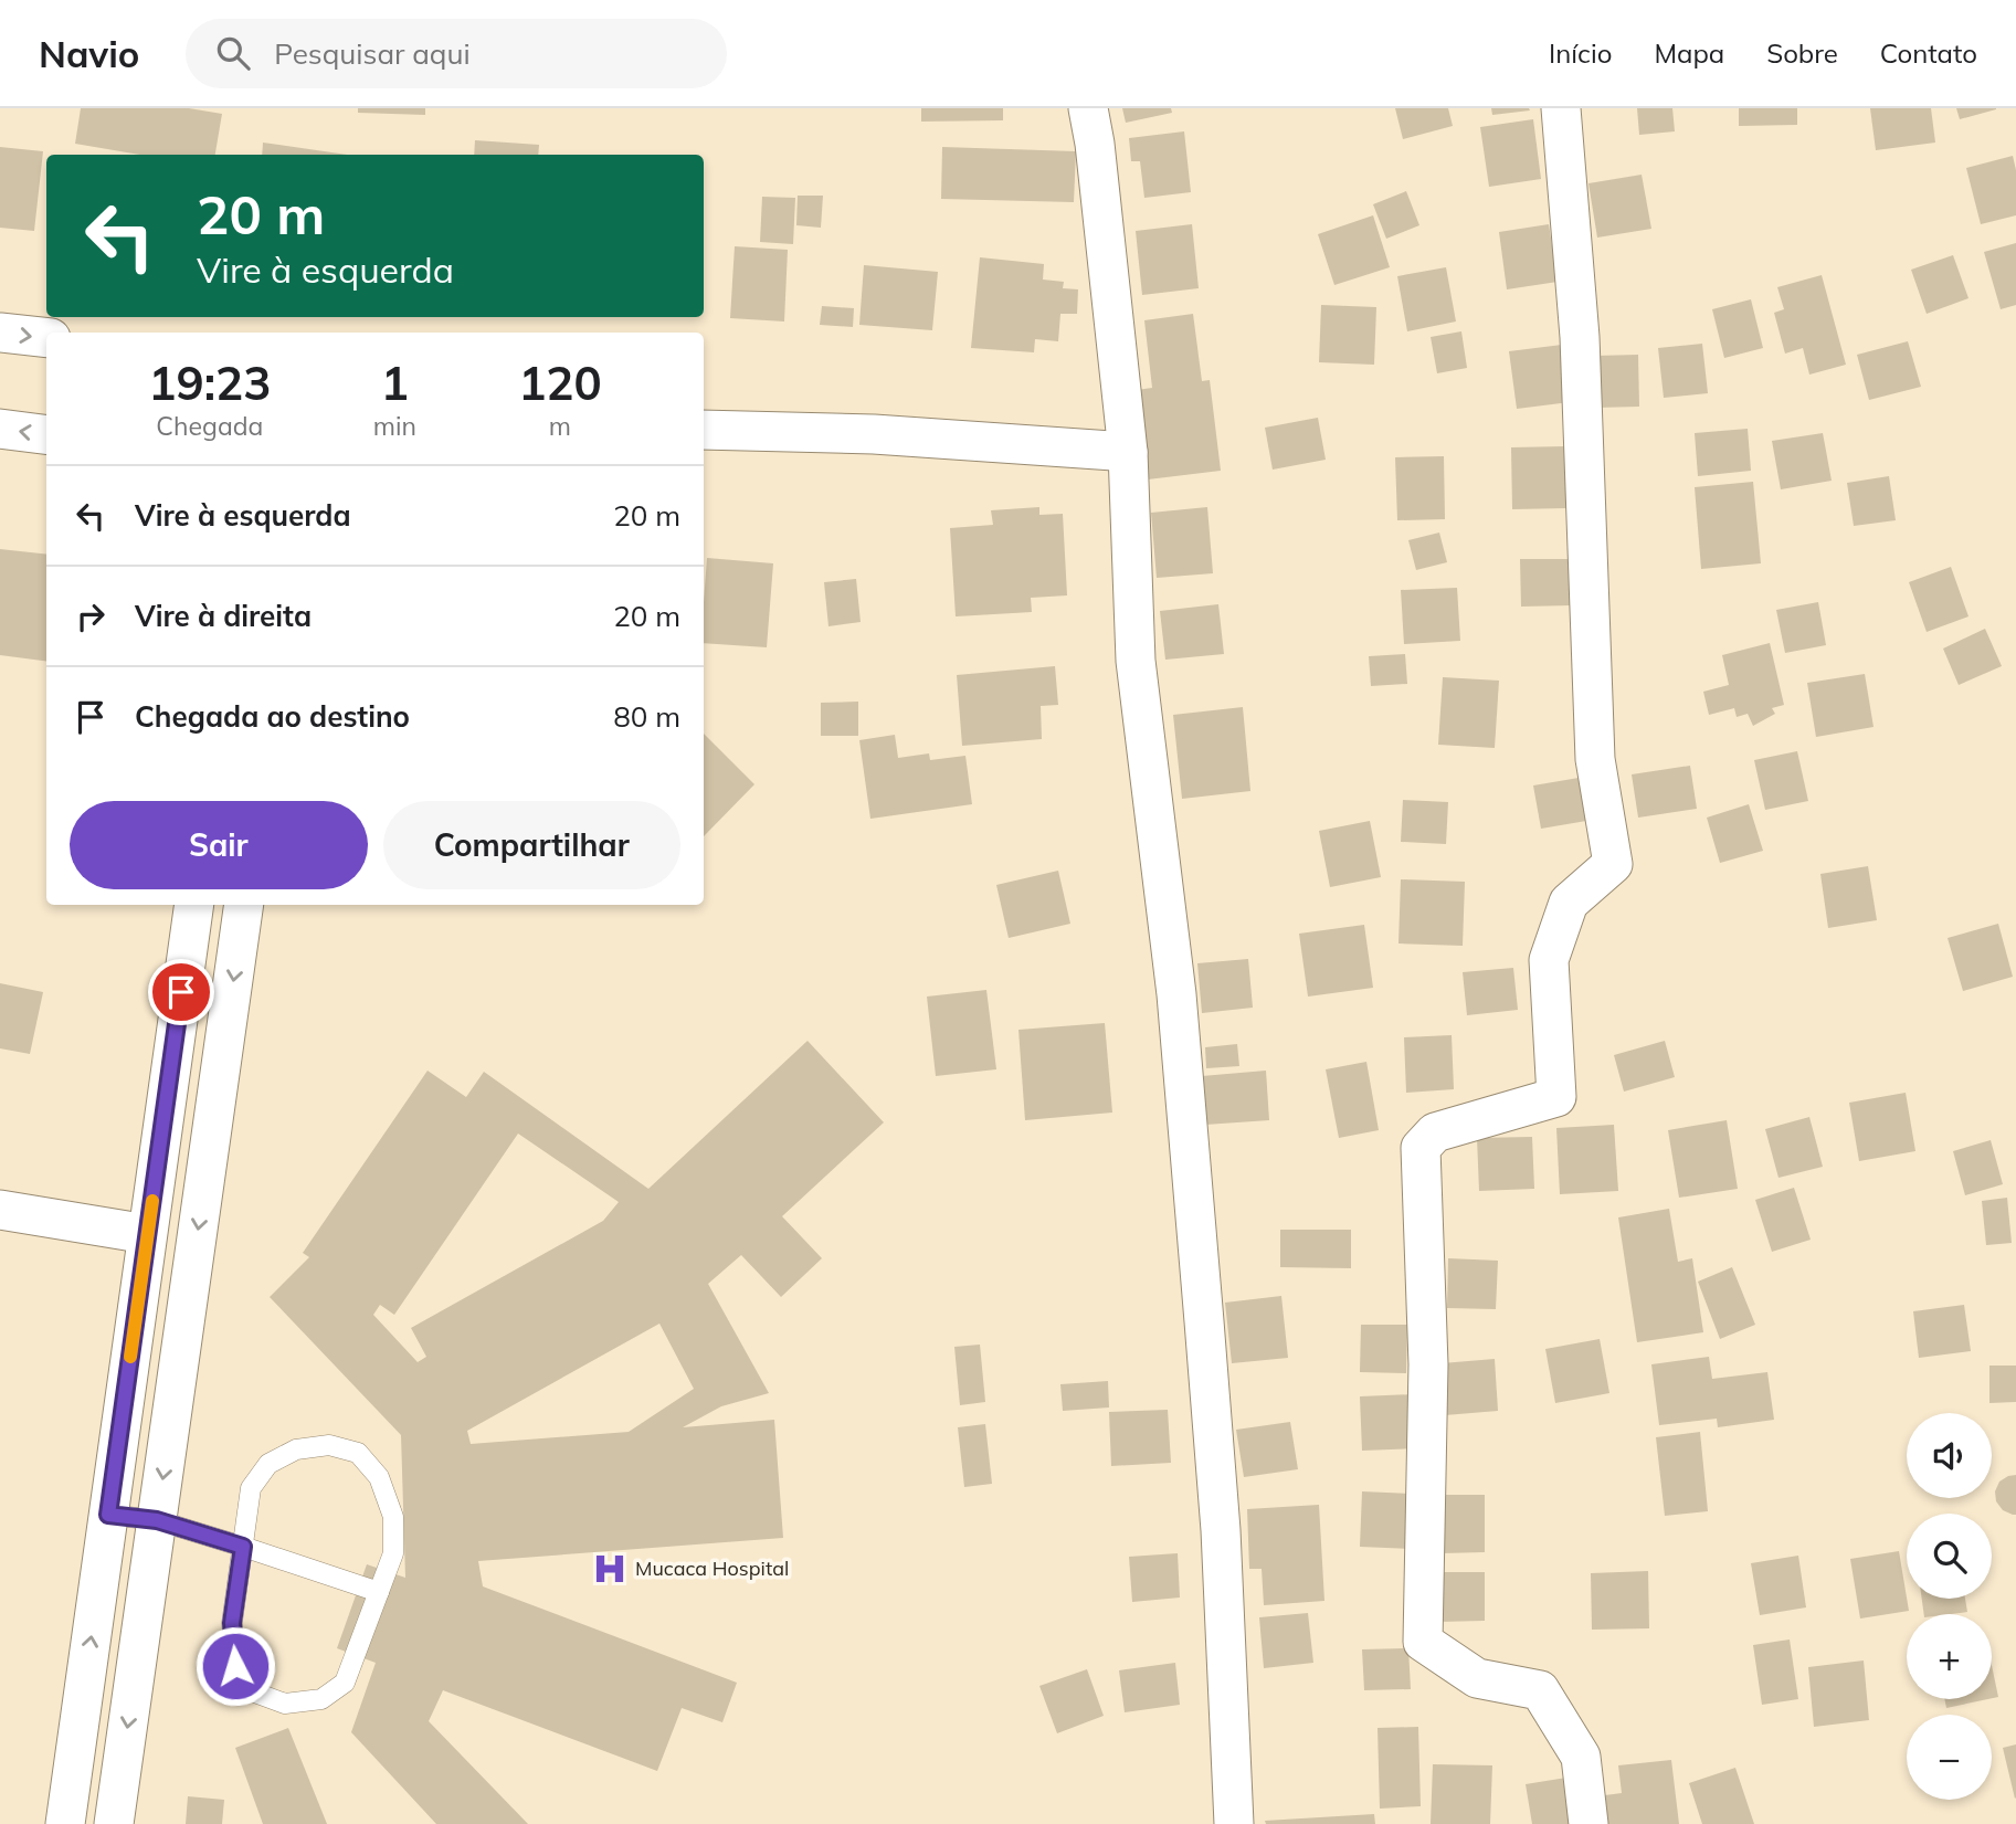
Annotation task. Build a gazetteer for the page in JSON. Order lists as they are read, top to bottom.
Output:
{
  "places": {
    "hospital": ["Mucaca Hospital"]
  },
  "page": {
    "header": "Navio",
    "search": "Pesquisar aqui",
    "nav": [
      "Início",
      "Mapa",
      "Sobre",
      "Contato"
    ],
    "turn": ["20 m", "Vire à esquerda"],
    "eta": [
      "19:23",
      "Chegada",
      "1",
      "min",
      "120",
      "m"
    ],
    "list": [
      {
        "name": "Vire à esquerda",
        "value": "20 m"
      },
      {
        "name": "Vire à direita",
        "value": "20 m"
      },
      {
        "name": "Chegada ao destino",
        "value": "80 m"
      }
    ],
    "buttons": ["Sair", "Compartilhar"],
    "map_buttons": ["+", "−"]
  }
}
